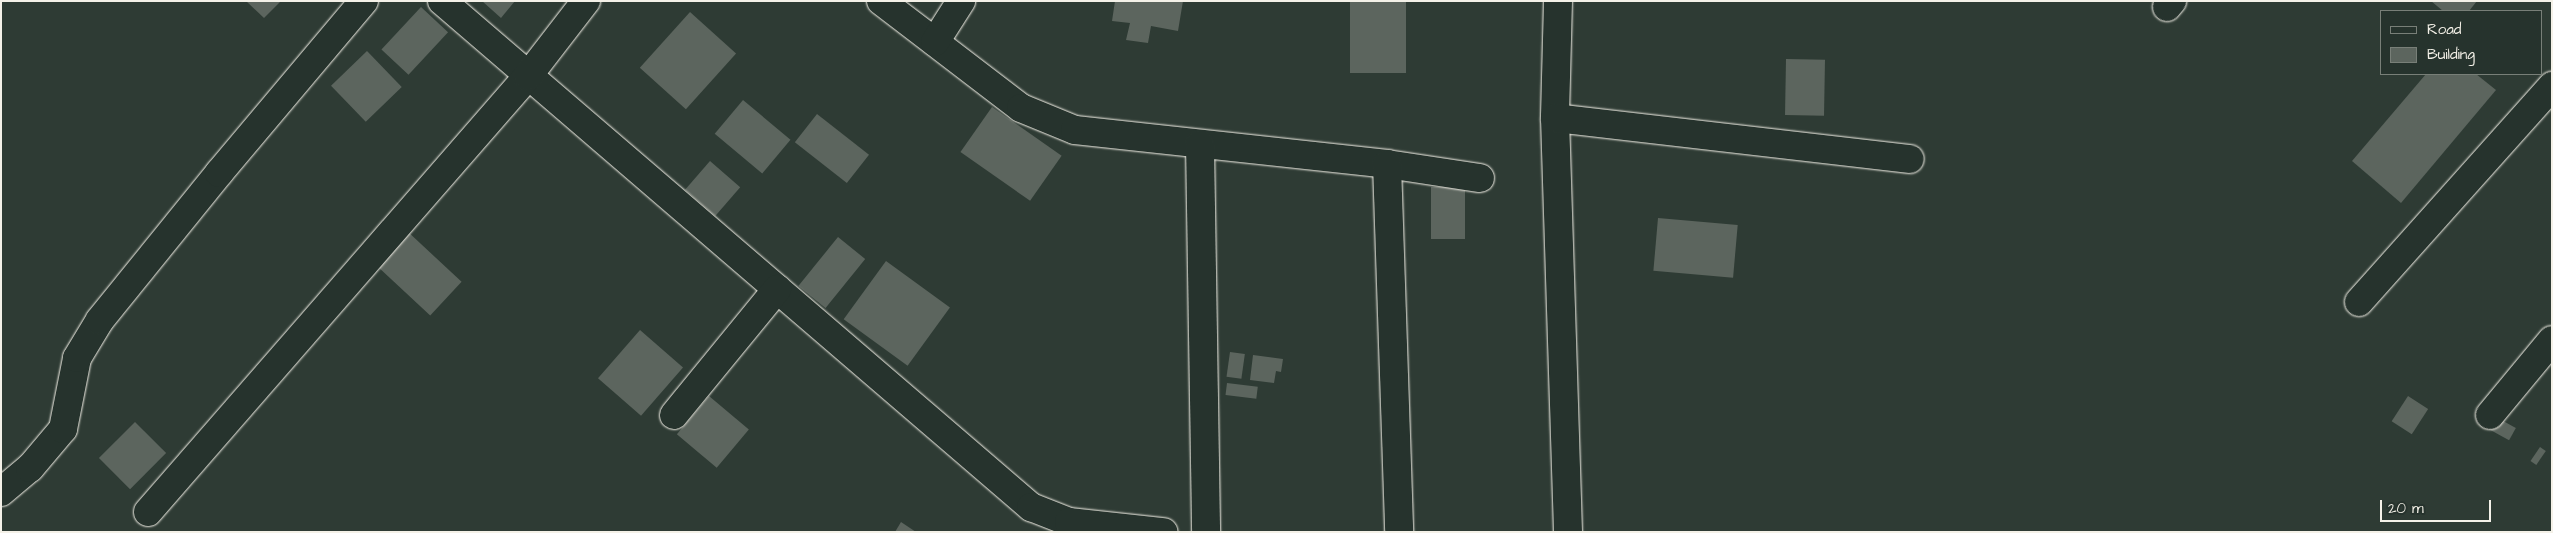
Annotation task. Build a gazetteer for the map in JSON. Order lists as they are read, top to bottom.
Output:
{
  "legend": ["Road", "Building"],
  "scale_bar": "20 m"
}
